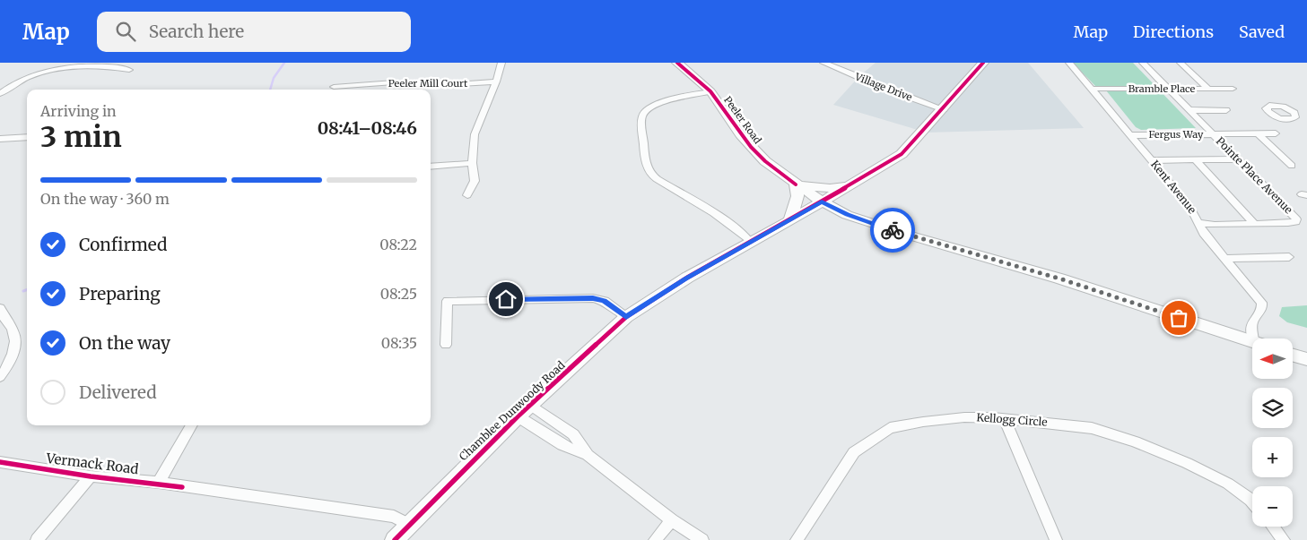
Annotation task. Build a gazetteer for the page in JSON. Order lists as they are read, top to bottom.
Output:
{
  "streets": {
    "street": [
      "Peeler Mill Court",
      "Village Drive",
      "Bramble Place",
      "Peeler Road",
      "Fergus Way",
      "Pointe Place Avenue",
      "Kent Avenue",
      "Chamblee Dunwoody Road",
      "Kellogg Circle",
      "Vermack Road"
    ]
  },
  "crossings": [
    ["Bramble Place", "Pointe Place Avenue"],
    ["Bramble Place", "Kent Avenue"],
    ["Fergus Way", "Pointe Place Avenue"],
    ["Fergus Way", "Kent Avenue"],
    ["Pointe Place Avenue", "Kent Avenue"],
    ["Chamblee Dunwoody Road", "Vermack Road"]
  ],
  "north": "left",
  "page": {
    "header": "Map",
    "search": "Search here",
    "nav": ["Map", "Directions", "Saved"],
    "heading": ["3 min", "Arriving in", "08:41–08:46"],
    "bar": "On the way · 360 m",
    "list": [
      ["Confirmed", "08:22"],
      ["Preparing", "08:25"],
      ["On the way", "08:35"],
      "Delivered"
    ],
    "map_buttons": ["+", "−"]
  }
}
